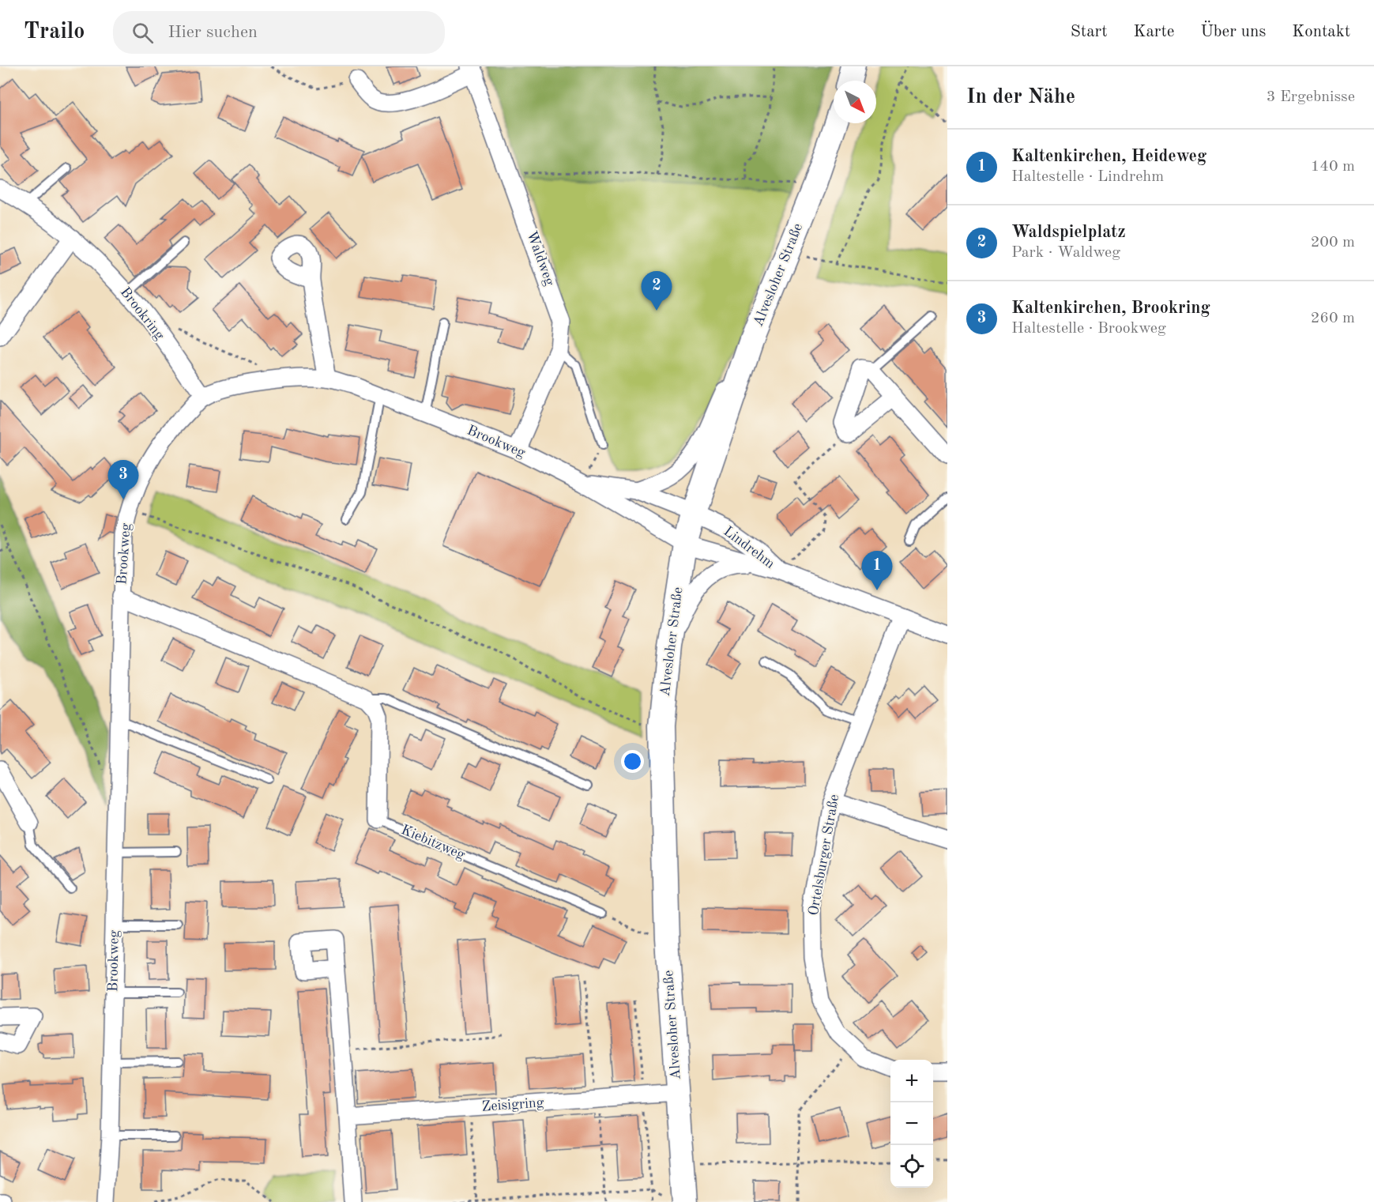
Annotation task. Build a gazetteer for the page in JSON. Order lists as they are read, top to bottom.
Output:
{
  "streets": {
    "street": [
      "Waldweg",
      "Alvesloher Straße",
      "Brookring",
      "Brookweg",
      "Lindrehm",
      "Kiebitzweg",
      "Ortelsburger Straße",
      "Zeisigring"
    ]
  },
  "crossings": [
    ["Waldweg", "Brookweg"],
    ["Alvesloher Straße", "Brookweg"],
    ["Alvesloher Straße", "Lindrehm"],
    ["Alvesloher Straße", "Zeisigring"],
    ["Brookring", "Brookweg"],
    ["Brookweg", "Lindrehm"],
    ["Lindrehm", "Ortelsburger Straße"]
  ],
  "north": "bottom right",
  "page": {
    "header": "Trailo",
    "search": "Hier suchen",
    "nav": [
      "Start",
      "Karte",
      "Über uns",
      "Kontakt"
    ],
    "heading": ["In der Nähe", "3 Ergebnisse"],
    "list": [
      {
        "mark": "1",
        "name": "Kaltenkirchen, Heideweg",
        "note": "Haltestelle · Lindrehm",
        "value": "140 m"
      },
      {
        "mark": "2",
        "name": "Waldspielplatz",
        "note": "Park · Waldweg",
        "value": "200 m"
      },
      {
        "mark": "3",
        "name": "Kaltenkirchen, Brookring",
        "note": "Haltestelle · Brookweg",
        "value": "260 m"
      }
    ],
    "pins": ["2", "3", "1"],
    "map_buttons": ["+", "−"]
  }
}
